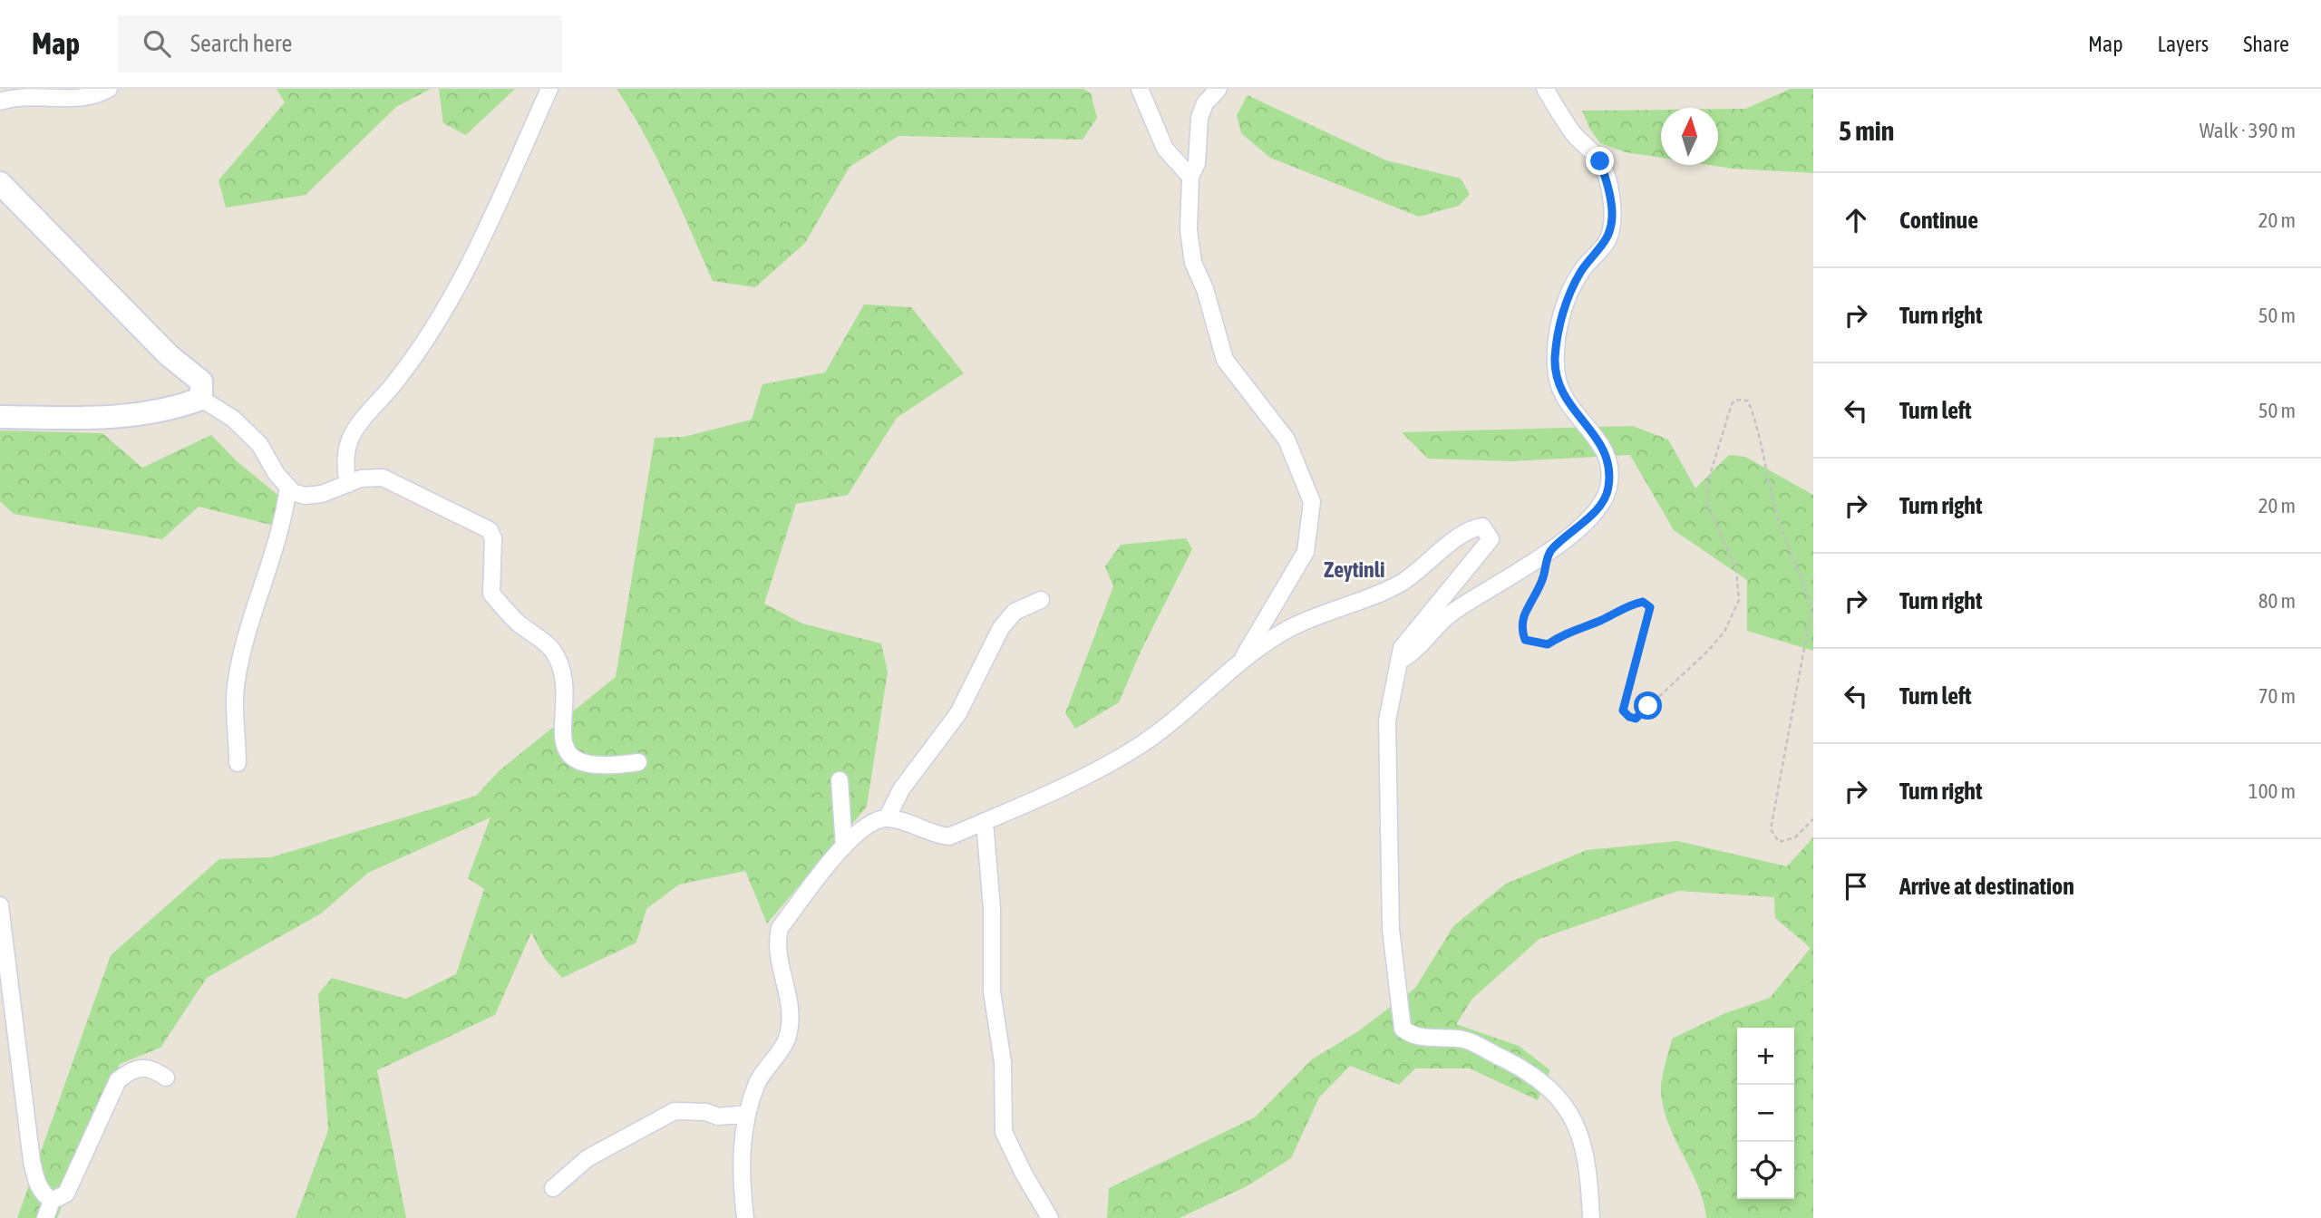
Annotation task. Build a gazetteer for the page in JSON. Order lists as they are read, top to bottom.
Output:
{
  "districts": ["Zeytinli"],
  "north": "top",
  "page": {
    "header": "Map",
    "search": "Search here",
    "nav": ["Map", "Layers", "Share"],
    "heading": ["5 min", "Walk · 390 m"],
    "list": [
      ["Continue", "20 m"],
      ["Turn right", "50 m"],
      ["Turn left", "50 m"],
      ["Turn right", "20 m"],
      ["Turn right", "80 m"],
      ["Turn left", "70 m"],
      ["Turn right", "100 m"],
      "Arrive at destination"
    ],
    "map_buttons": ["+", "−"]
  }
}
